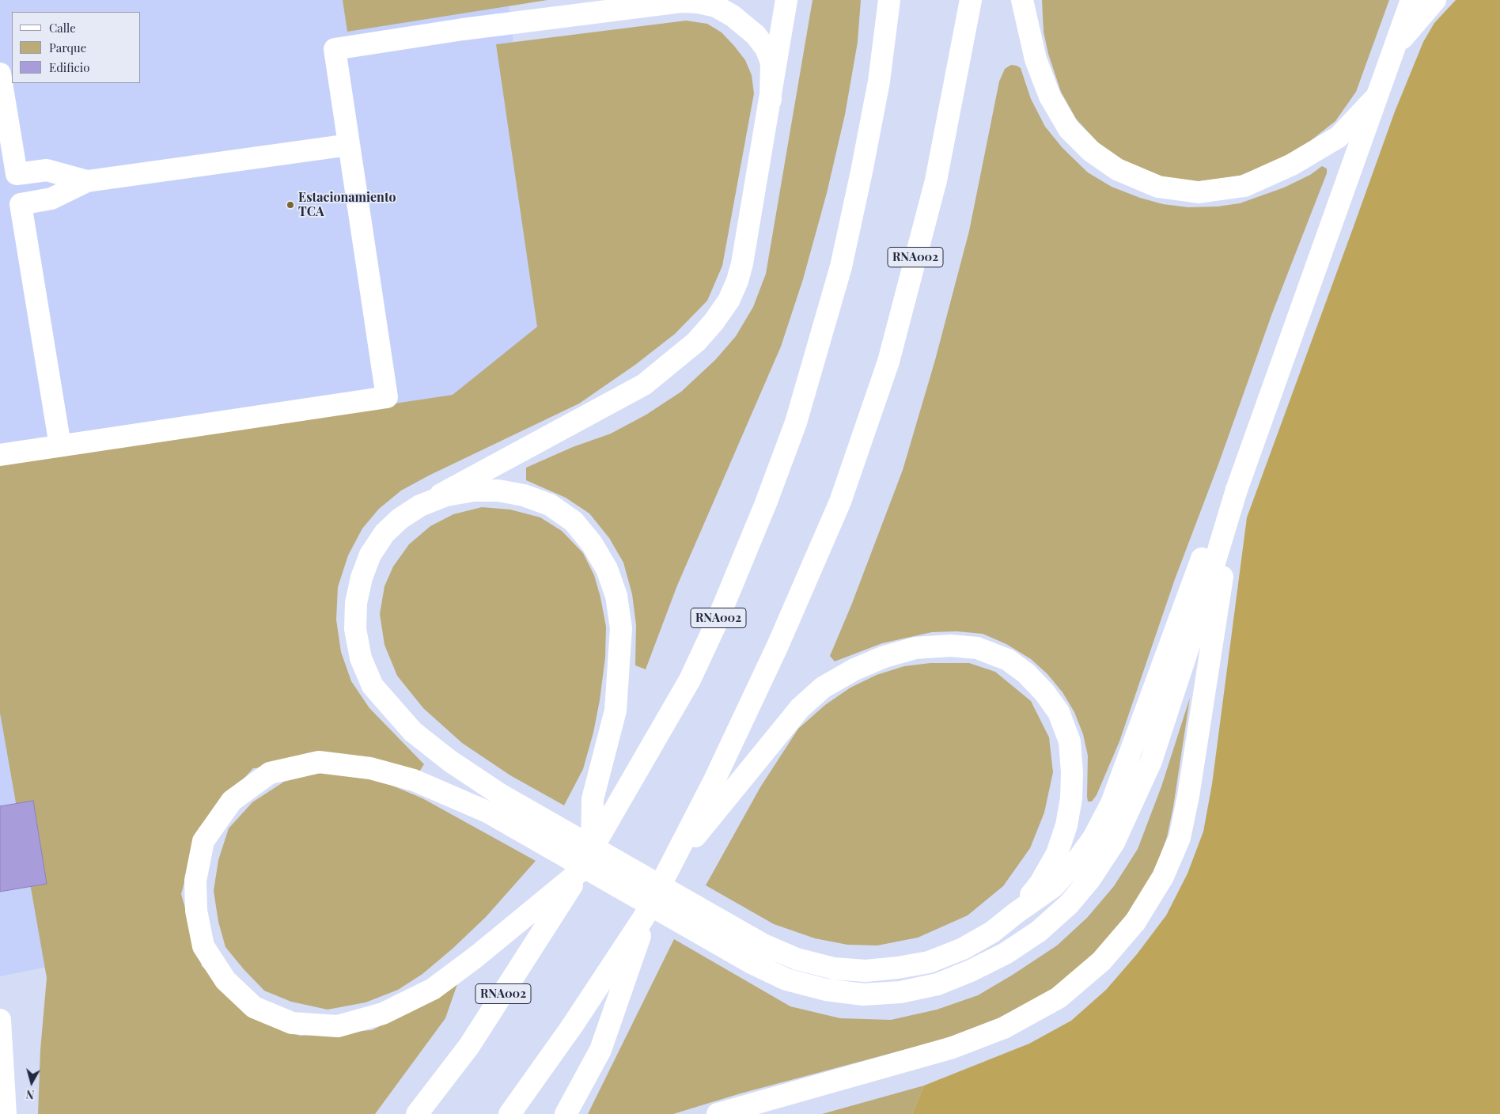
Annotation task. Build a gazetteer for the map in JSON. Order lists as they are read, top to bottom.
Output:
{
  "streets": {
    "main road": ["RNA002"]
  },
  "places": ["Estacionamiento TCA"],
  "legend": ["Calle", "Parque", "Edificio"],
  "north": "bottom"
}
